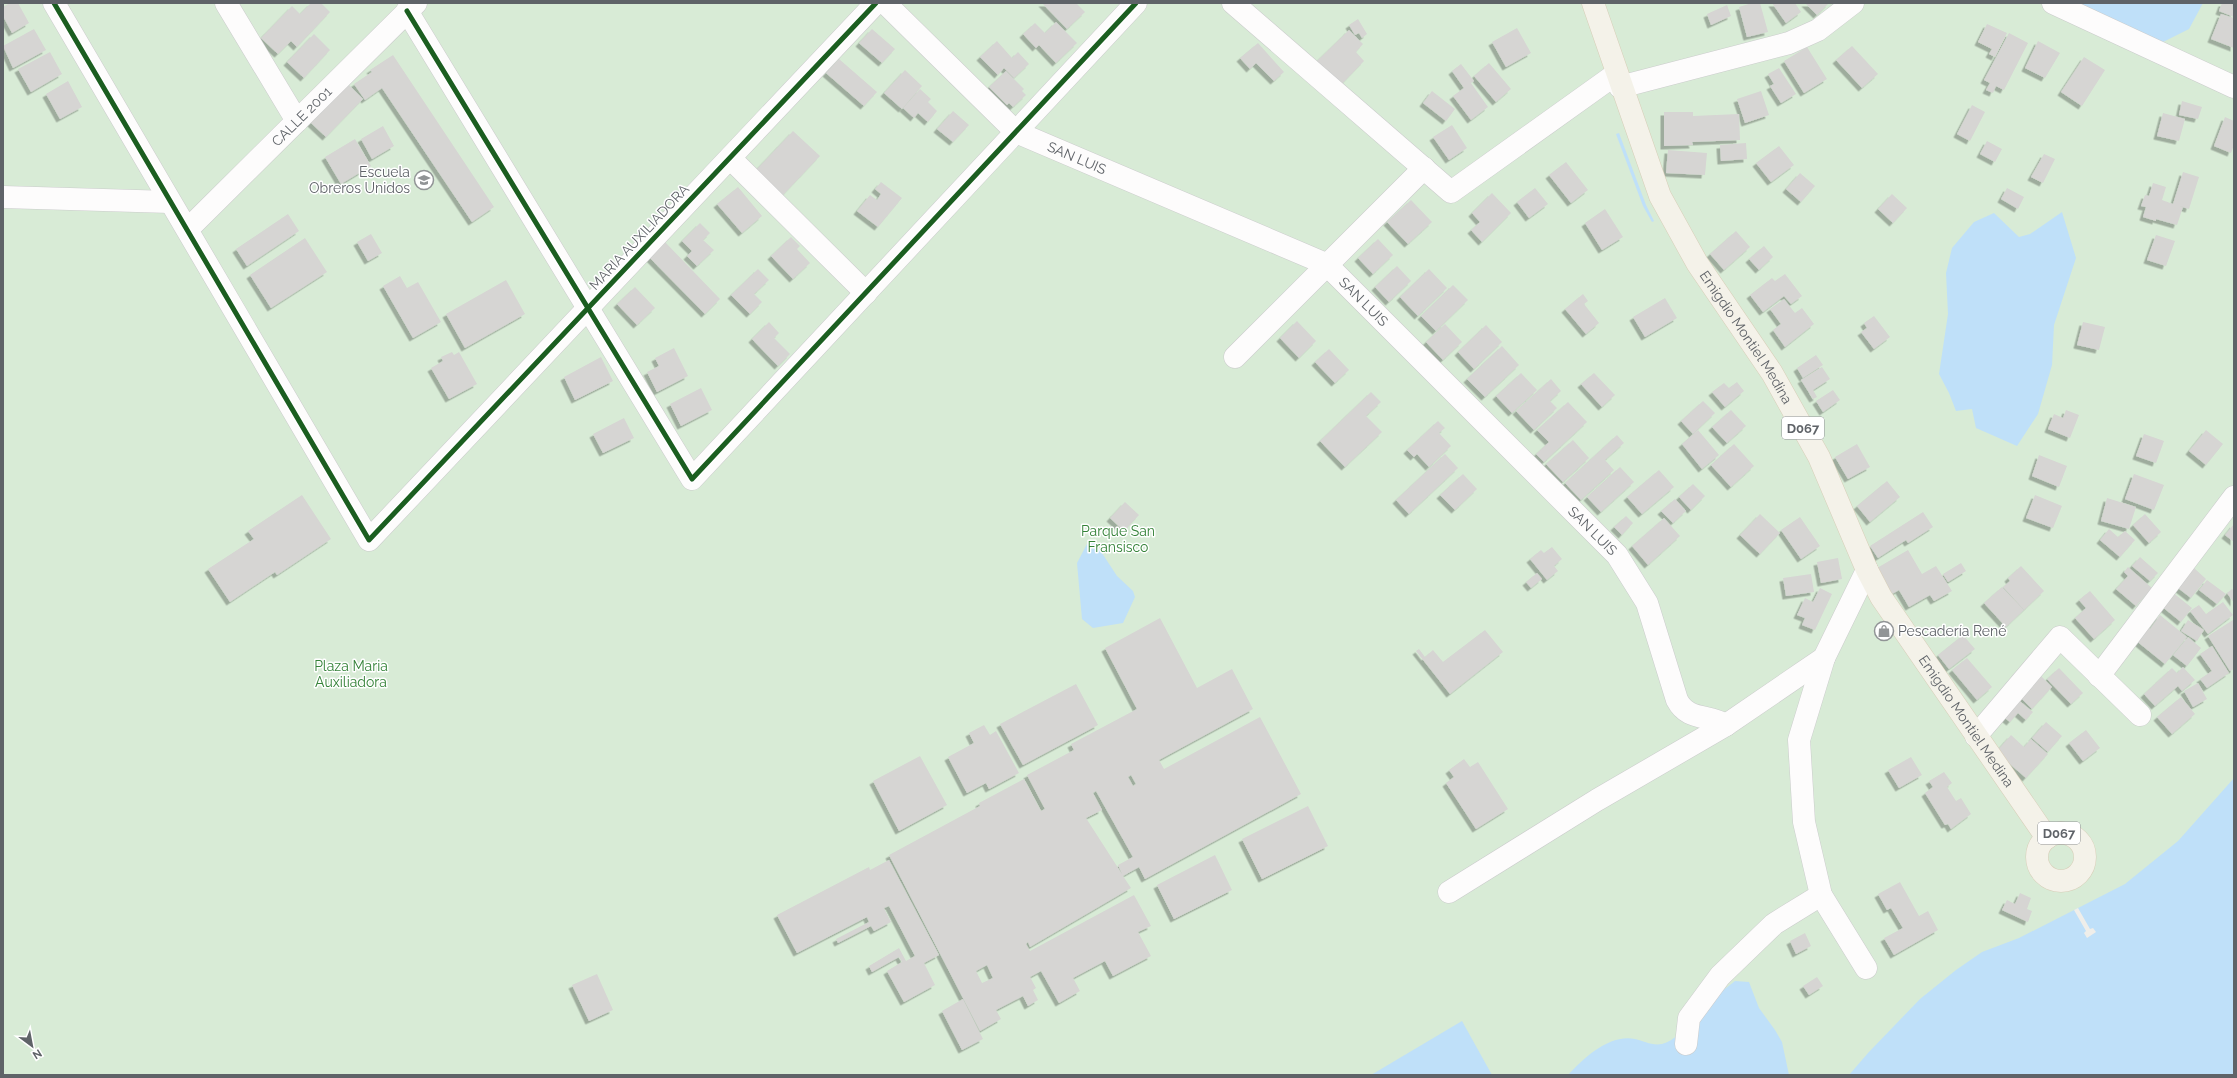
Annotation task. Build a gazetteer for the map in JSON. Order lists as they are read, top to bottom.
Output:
{
  "streets": {
    "main road": ["Emigdio Montiel Medina", "D067"],
    "street": ["CALLE 2001", "SAN LUIS", "MARIA AUXILIADORA"]
  },
  "crossings": [
    ["CALLE 2001", "MARIA AUXILIADORA"]
  ],
  "parks": ["Parque San Fransisco", "Plaza Maria Auxiliadora"],
  "places": {
    "school or university": ["Escuela Obreros Unidos"],
    "shop": ["Pescadería René"]
  },
  "north": "bottom right"
}
